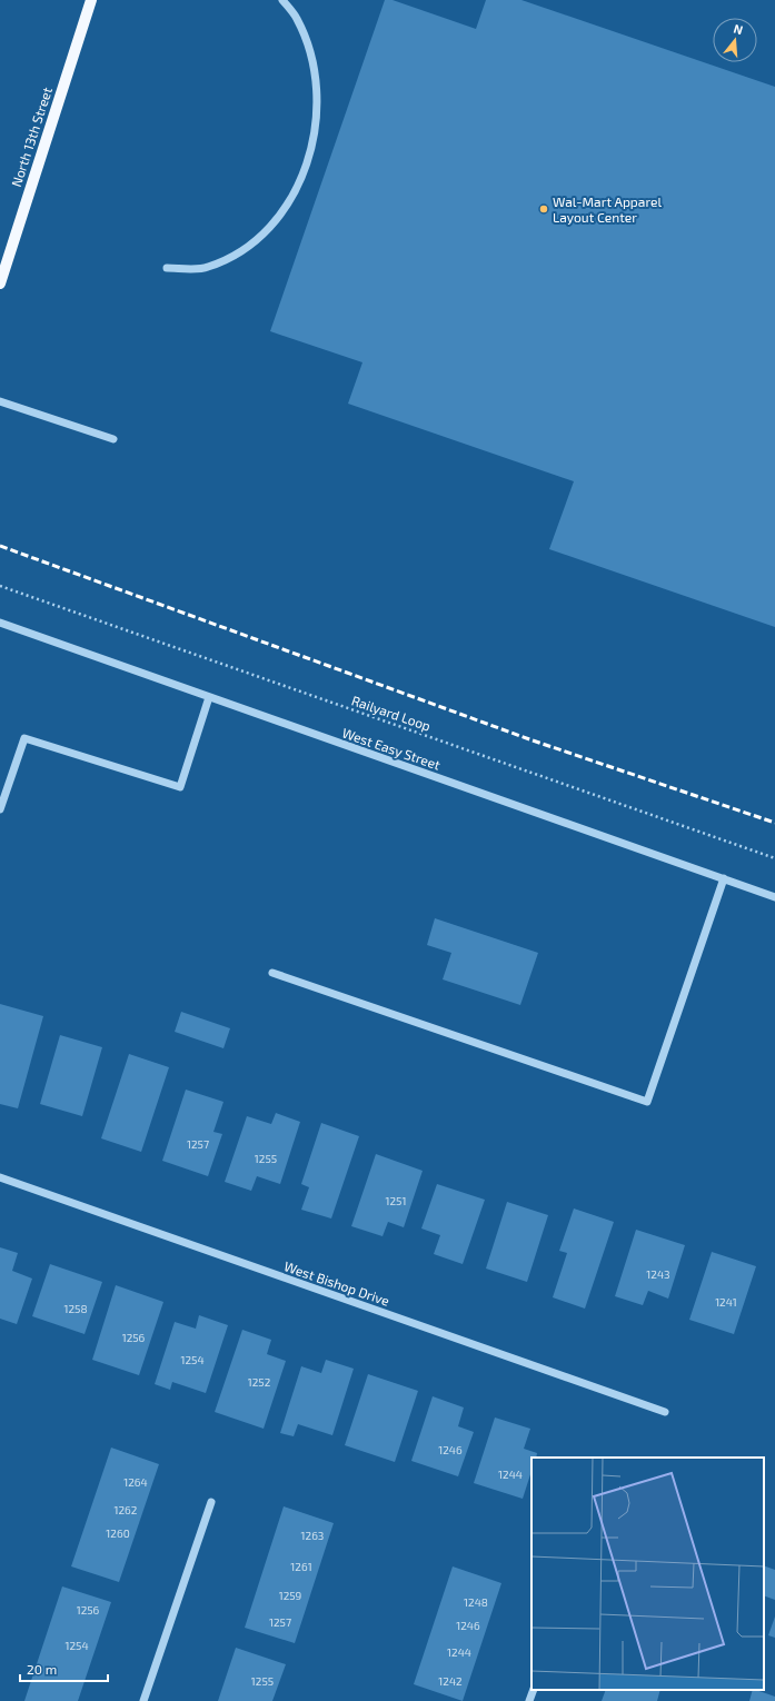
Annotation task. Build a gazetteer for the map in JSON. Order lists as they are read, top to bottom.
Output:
{
  "streets": {
    "main road": ["North 13th Street"],
    "street": ["West Easy Street", "West Bishop Drive"],
    "path": ["Railyard Loop"]
  },
  "places": ["Wal-Mart Apparel Layout Center"],
  "house_numbers": [
    "1257",
    "1255",
    "1251",
    "1243",
    "1241",
    "1258",
    "1256",
    "1254",
    "1252",
    "1246",
    "1244",
    "1264",
    "1262",
    "1260",
    "1263",
    "1261",
    "1259",
    "1248",
    "1256",
    "1257",
    "1246",
    "1254",
    "1244",
    "1255",
    "1242"
  ],
  "scale_bar": "20 m",
  "north": "top"
}
